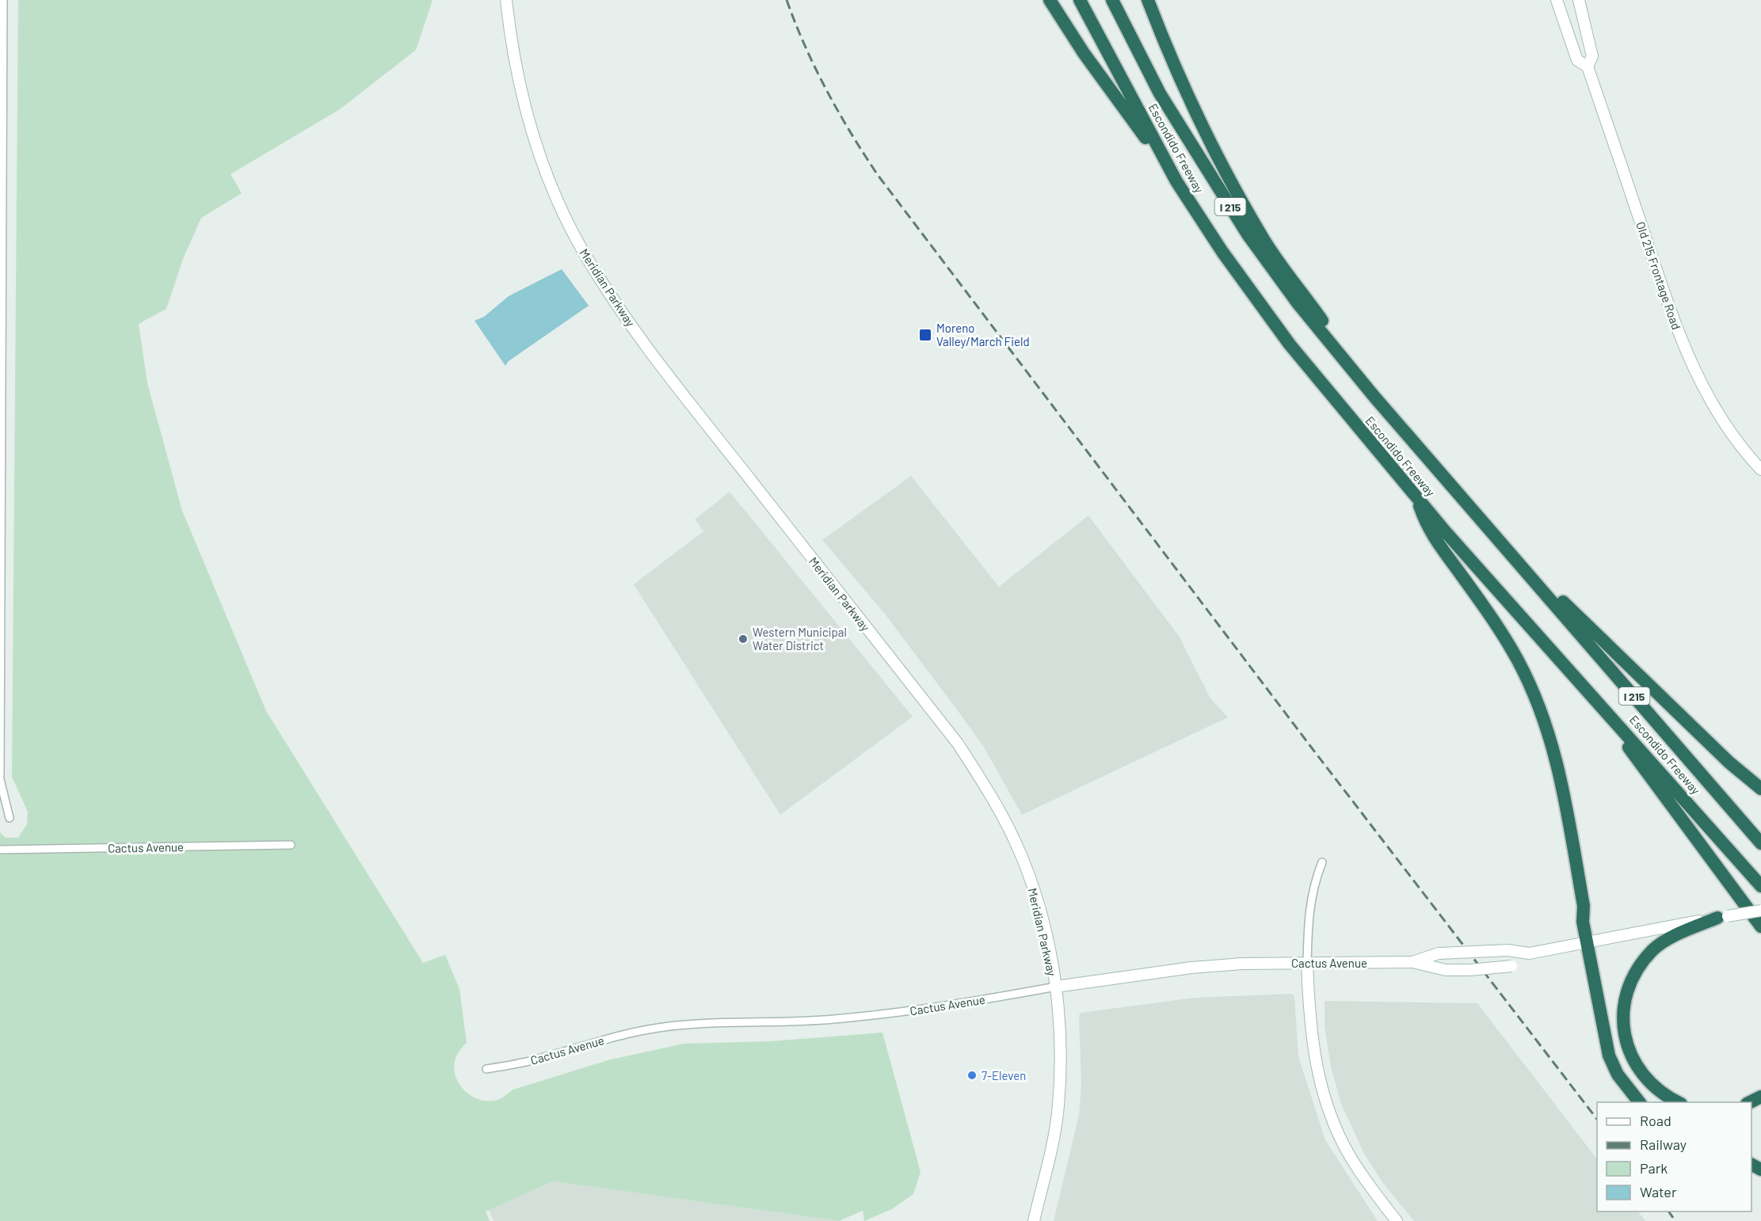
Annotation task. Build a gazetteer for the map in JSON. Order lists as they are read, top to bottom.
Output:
{
  "streets": {
    "highway": ["Escondido Freeway", "I 215"],
    "main road": ["Old 215 Frontage Road", "Meridian Parkway", "Cactus Avenue"]
  },
  "crossings": [
    ["Meridian Parkway", "Cactus Avenue"]
  ],
  "places": {
    "transit": ["Moreno Valley/March Field"],
    "other": ["Western Municipal Water District", "7-Eleven"]
  },
  "legend": [
    "Road",
    "Railway",
    "Park",
    "Water"
  ]
}
